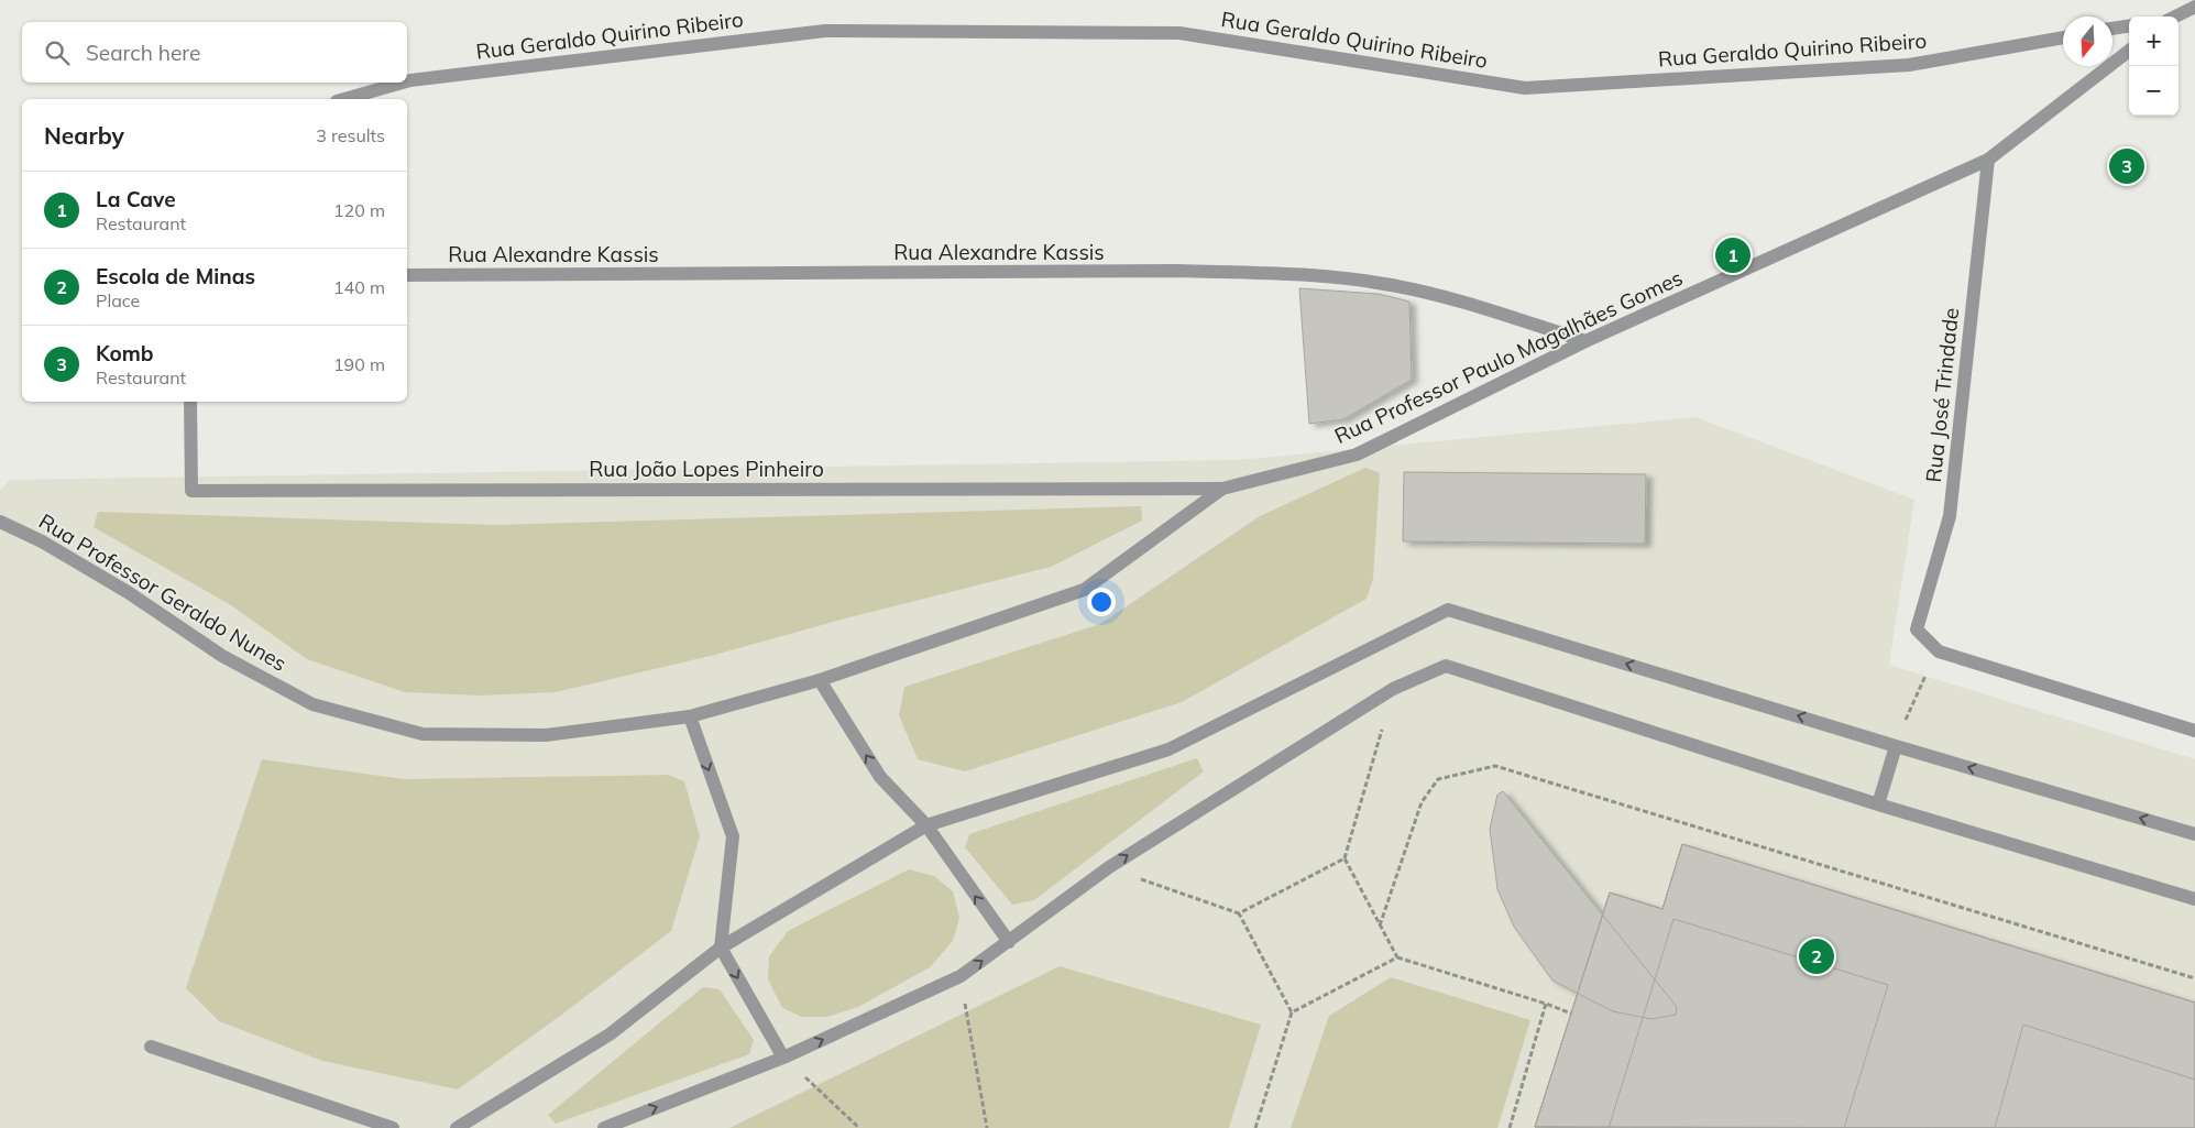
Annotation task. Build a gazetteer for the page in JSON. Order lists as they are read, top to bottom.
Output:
{
  "streets": {
    "street": [
      "Rua Geraldo Quirino Ribeiro",
      "Rua Alexandre Kassis",
      "Rua Professor Paulo Magalhães Gomes",
      "Rua José Trindade",
      "Rua João Lopes Pinheiro",
      "Rua Professor Geraldo Nunes"
    ]
  },
  "crossings": [
    ["Rua Alexandre Kassis", "Rua Professor Paulo Magalhães Gomes"],
    ["Rua Professor Paulo Magalhães Gomes", "Rua José Trindade"],
    ["Rua Professor Paulo Magalhães Gomes", "Rua João Lopes Pinheiro"],
    ["Rua Professor Paulo Magalhães Gomes", "Rua Professor Geraldo Nunes"]
  ],
  "north": "bottom",
  "page": {
    "map_buttons": ["+", "−"],
    "search": "Search here",
    "heading": ["Nearby", "3 results"],
    "pins": ["3", "1", "2"],
    "list": [
      {
        "mark": "1",
        "name": "La Cave",
        "note": "Restaurant",
        "value": "120 m"
      },
      {
        "mark": "2",
        "name": "Escola de Minas",
        "note": "Place",
        "value": "140 m"
      },
      {
        "mark": "3",
        "name": "Komb",
        "note": "Restaurant",
        "value": "190 m"
      }
    ]
  }
}
